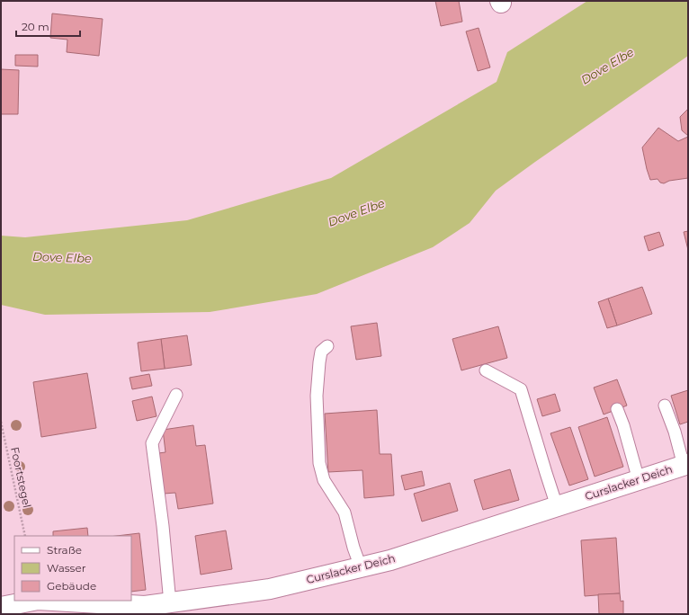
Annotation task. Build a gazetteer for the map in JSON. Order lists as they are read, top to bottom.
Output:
{
  "streets": {
    "street": ["Curslacker Deich"],
    "path": ["Foortstegel"]
  },
  "water": ["Dove Elbe"],
  "legend": ["Straße", "Wasser", "Gebäude"],
  "scale_bar": "20 m"
}
